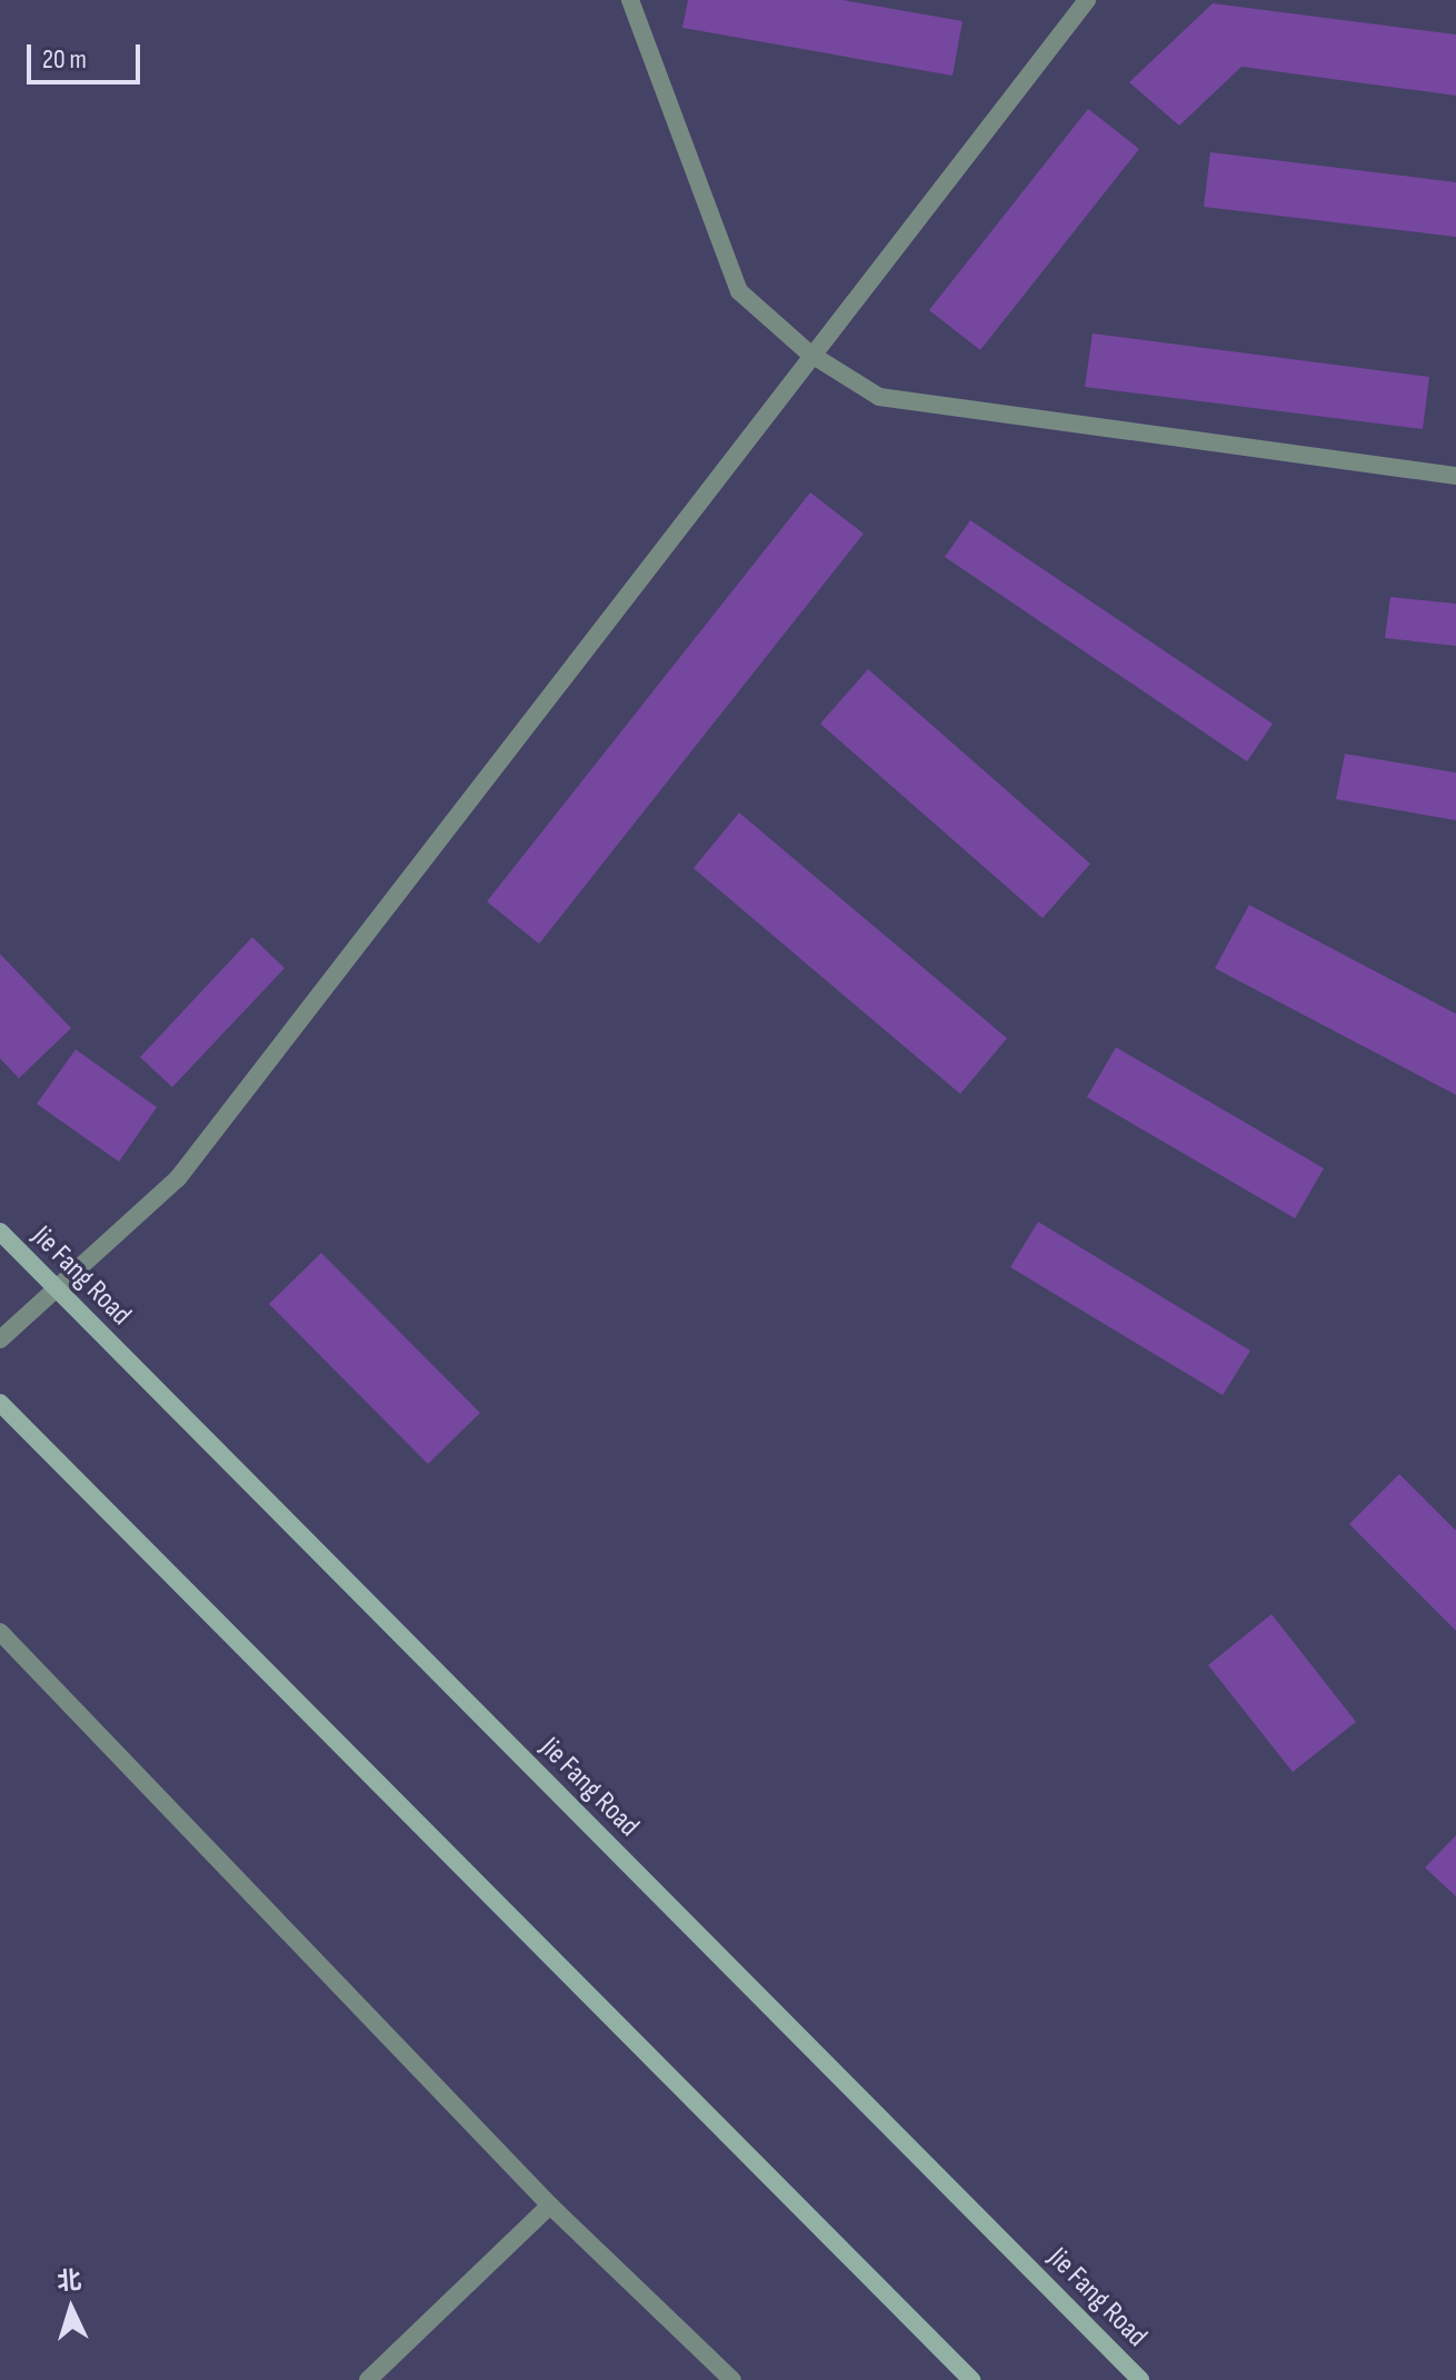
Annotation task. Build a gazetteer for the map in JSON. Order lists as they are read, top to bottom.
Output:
{
  "streets": {
    "main road": ["Jie Fang Road"]
  },
  "scale_bar": "20 m",
  "north": "top"
}
